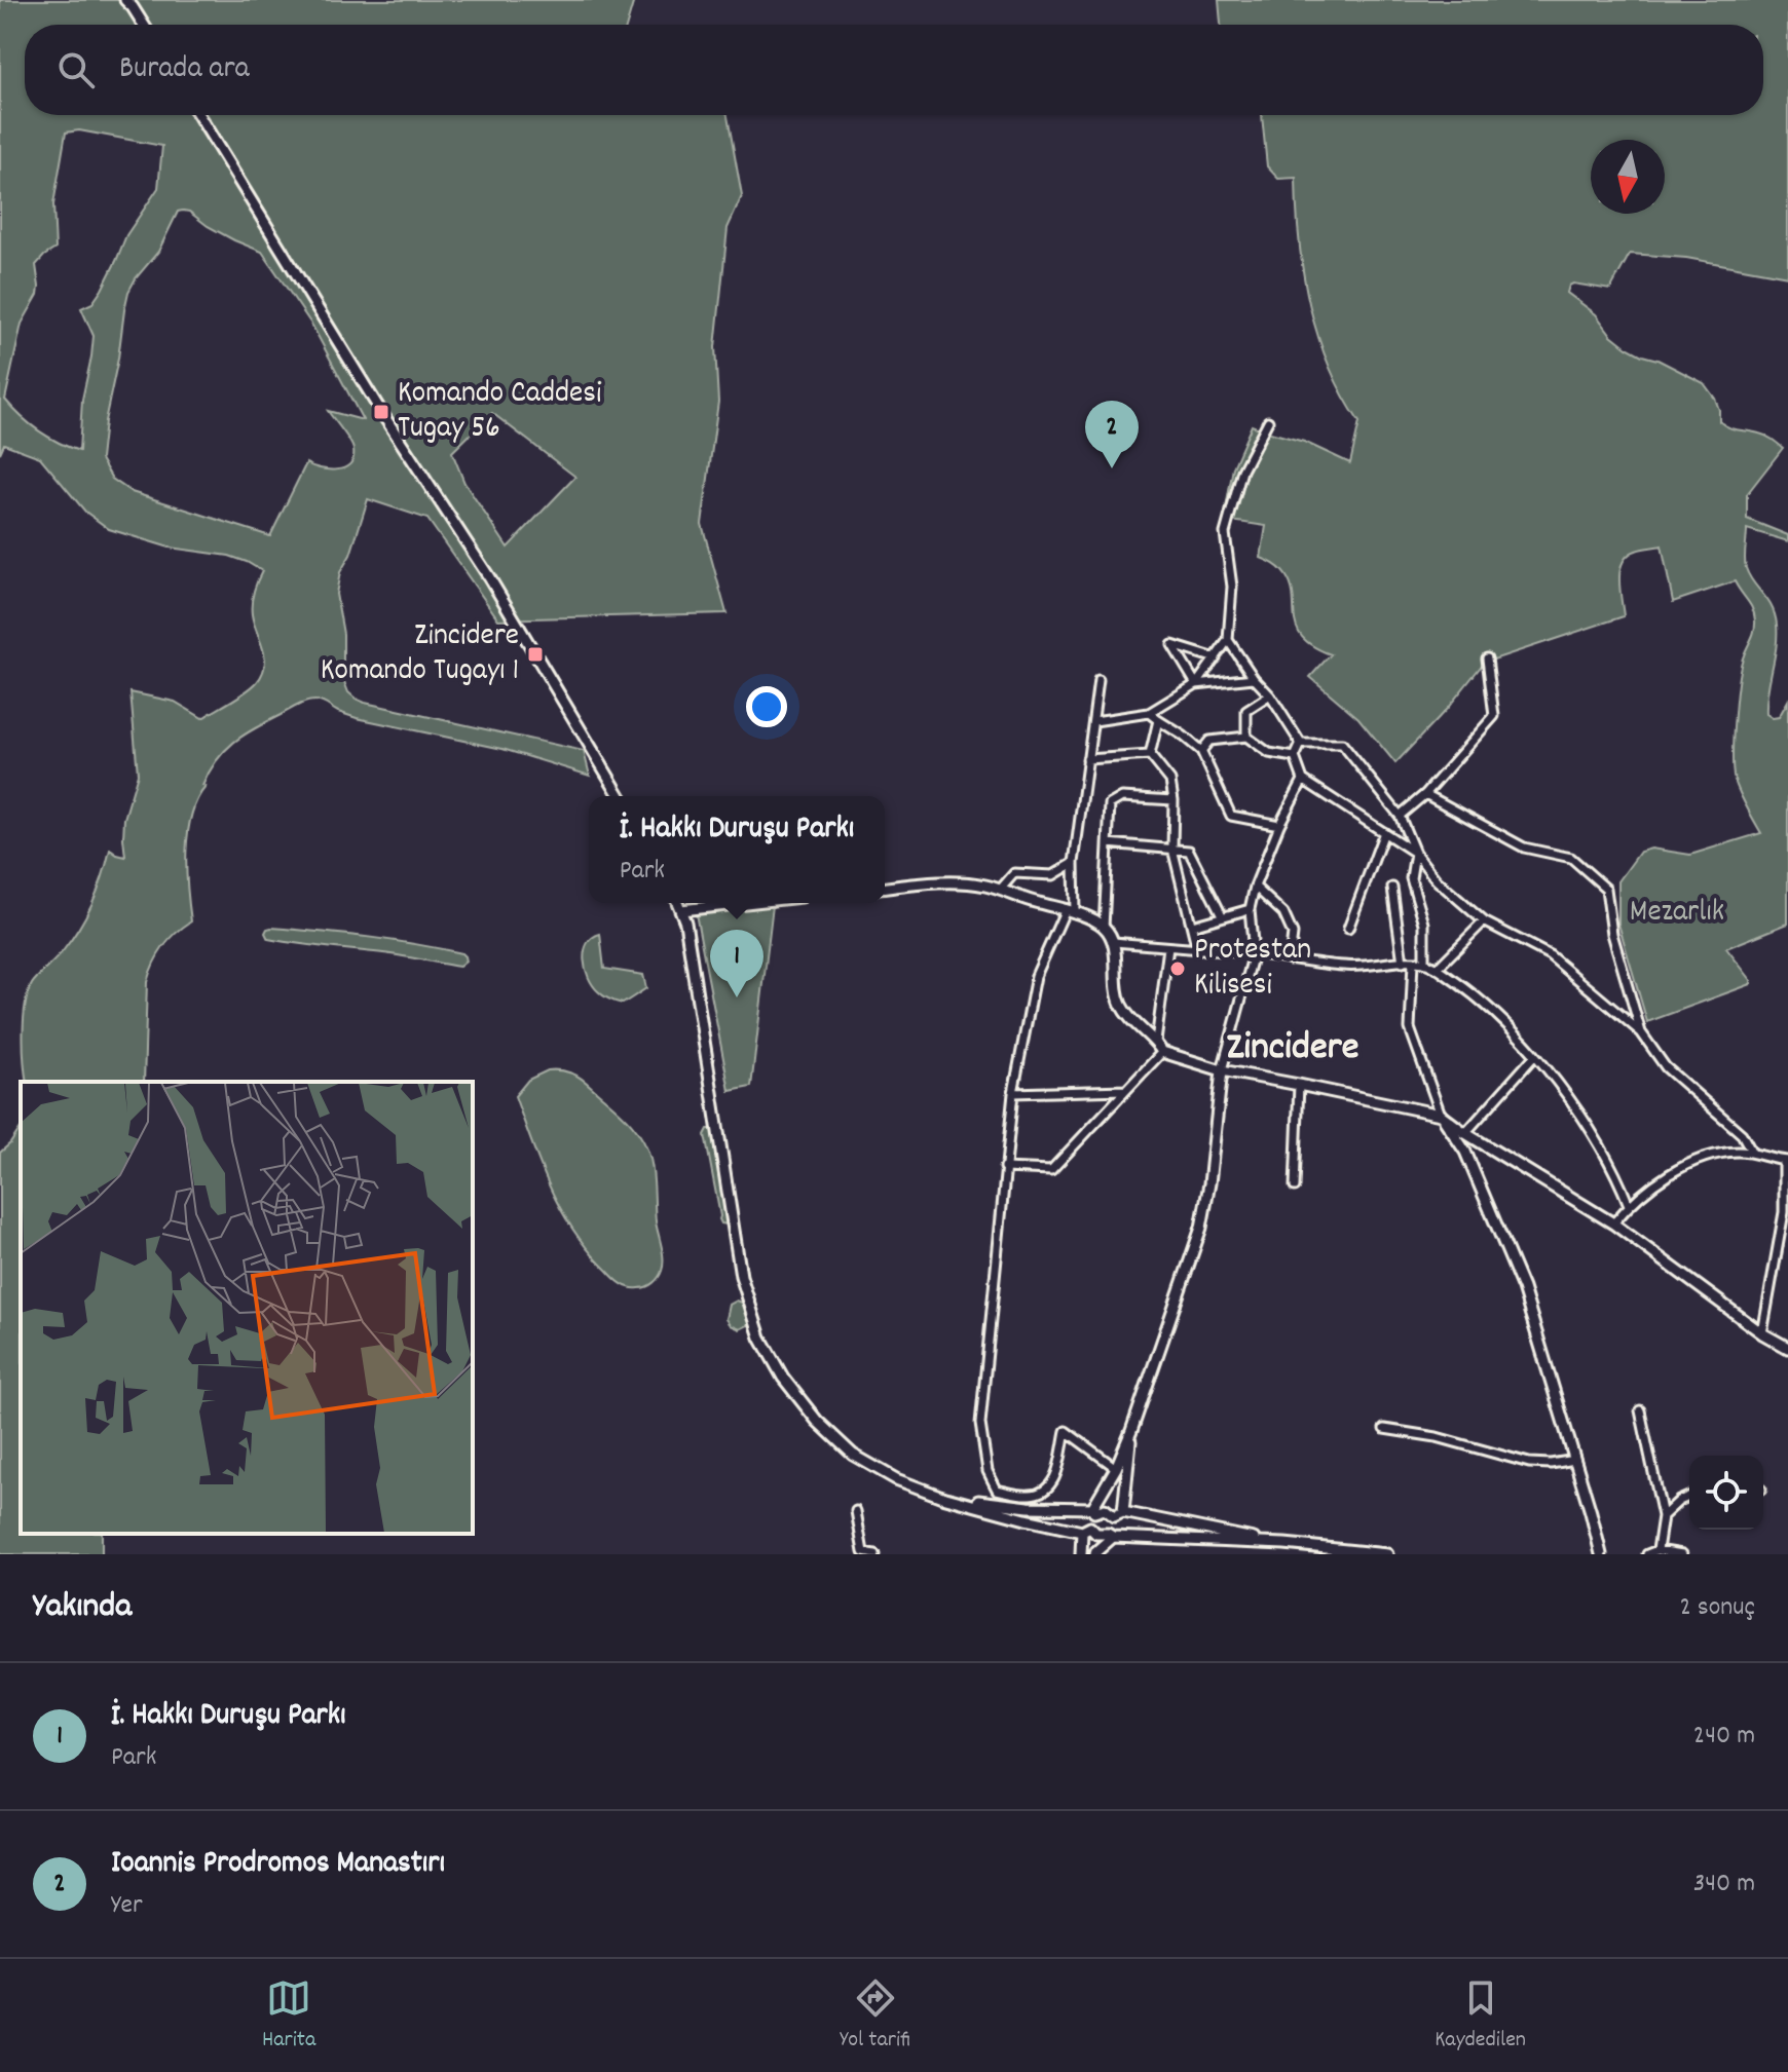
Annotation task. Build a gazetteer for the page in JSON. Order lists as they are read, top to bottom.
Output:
{
  "districts": ["Zincidere"],
  "parks": ["Mezarlık"],
  "places": {
    "transit": ["Komando Caddesi Tugay 56", "Zincidere Komando Tugayı 1"],
    "other": ["Protestan Kilisesi"]
  },
  "north": "bottom",
  "page": {
    "search": "Burada ara",
    "pins": ["2", "1"],
    "popup": ["İ. Hakkı Duruşu Parkı", "Park"],
    "heading": ["Yakında", "2 sonuç"],
    "list": [
      {
        "mark": "1",
        "name": "İ. Hakkı Duruşu Parkı",
        "note": "Park",
        "value": "240 m"
      },
      {
        "mark": "2",
        "name": "Ioannis Prodromos Manastırı",
        "note": "Yer",
        "value": "340 m"
      }
    ],
    "nav": ["Harita", "Yol tarifi", "Kaydedilen"]
  }
}
